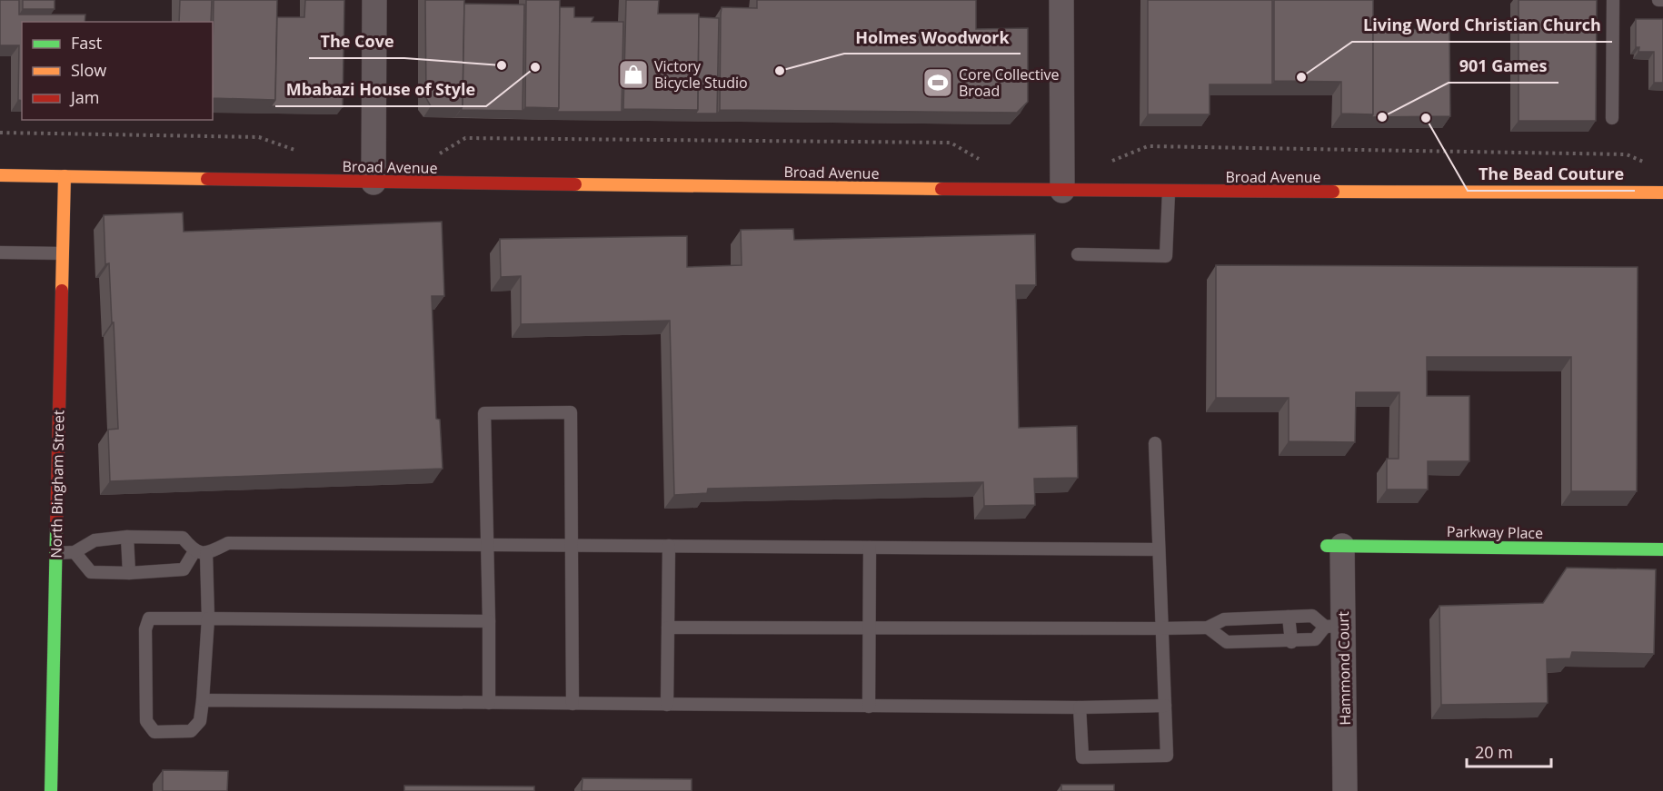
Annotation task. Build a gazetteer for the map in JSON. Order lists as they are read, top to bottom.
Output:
{
  "streets": {
    "street": [
      "Broad Avenue",
      "North Bingham Street",
      "Parkway Place",
      "Hammond Court"
    ]
  },
  "crossings": [
    ["Broad Avenue", "North Bingham Street"],
    ["Parkway Place", "Hammond Court"]
  ],
  "places": {
    "other": [
      "The Cove",
      "Mbabazi House of Style",
      "Holmes Woodwork",
      "Living Word Christian Church",
      "901 Games",
      "The Bead Couture"
    ],
    "shop": ["Victory Bicycle Studio"],
    "sports": ["Core Collective Broad"]
  },
  "legend": ["Fast", "Slow", "Jam"],
  "scale_bar": "20 m"
}
